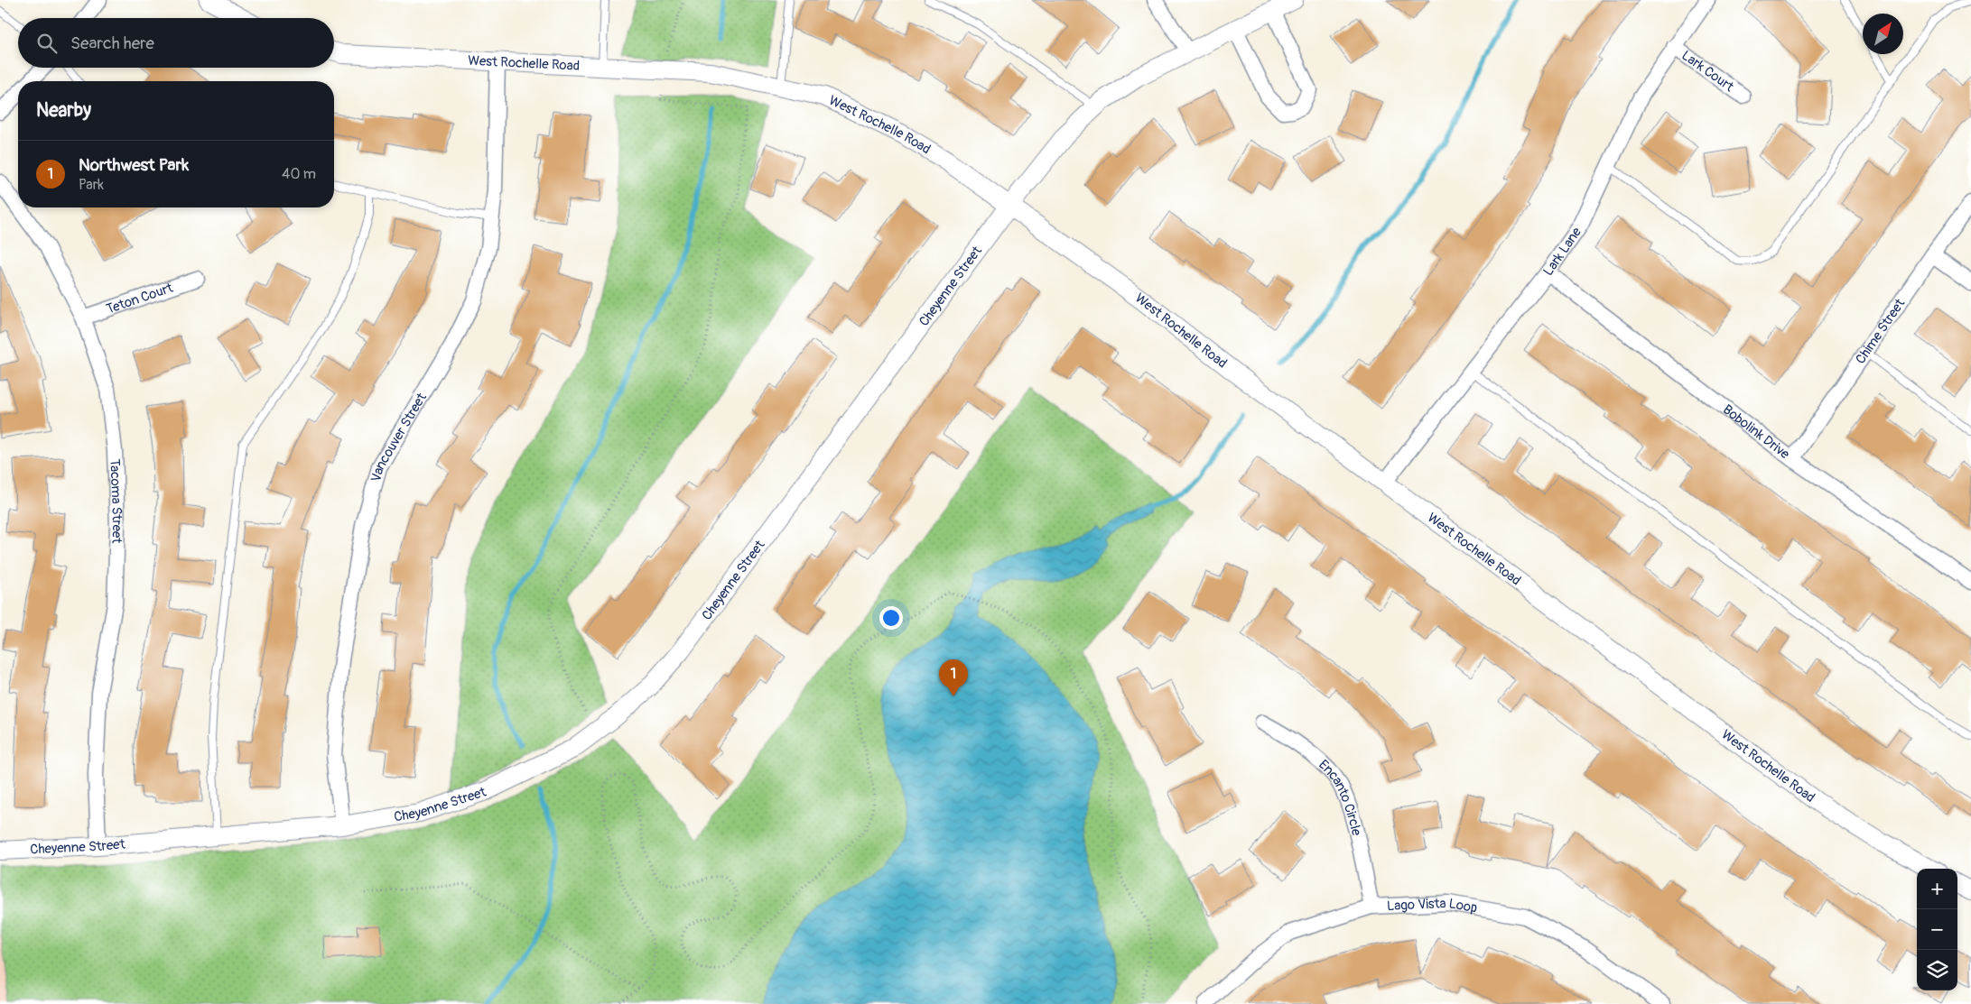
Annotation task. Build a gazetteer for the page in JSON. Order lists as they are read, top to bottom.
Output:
{
  "streets": {
    "street": [
      "West Rochelle Road",
      "Lark Court",
      "Lark Lane",
      "Cheyenne Street",
      "Teton Court",
      "Chime Street",
      "Bobolink Drive",
      "Vancouver Street",
      "Tacoma Street",
      "Encanto Circle",
      "Lago Vista Loop"
    ]
  },
  "crossings": [
    ["West Rochelle Road", "Lark Lane"],
    ["West Rochelle Road", "Cheyenne Street"],
    ["West Rochelle Road", "Vancouver Street"],
    ["Lark Court", "Lark Lane"],
    ["Lark Lane", "Bobolink Drive"],
    ["Cheyenne Street", "Vancouver Street"],
    ["Cheyenne Street", "Tacoma Street"],
    ["Teton Court", "Tacoma Street"],
    ["Chime Street", "Bobolink Drive"],
    ["Encanto Circle", "Lago Vista Loop"]
  ],
  "north": "top right",
  "page": {
    "search": "Search here",
    "heading": "Nearby",
    "list": [
      {
        "mark": "1",
        "name": "Northwest Park",
        "note": "Park",
        "value": "40 m"
      }
    ],
    "pins": "1",
    "map_buttons": ["+", "−"]
  }
}
